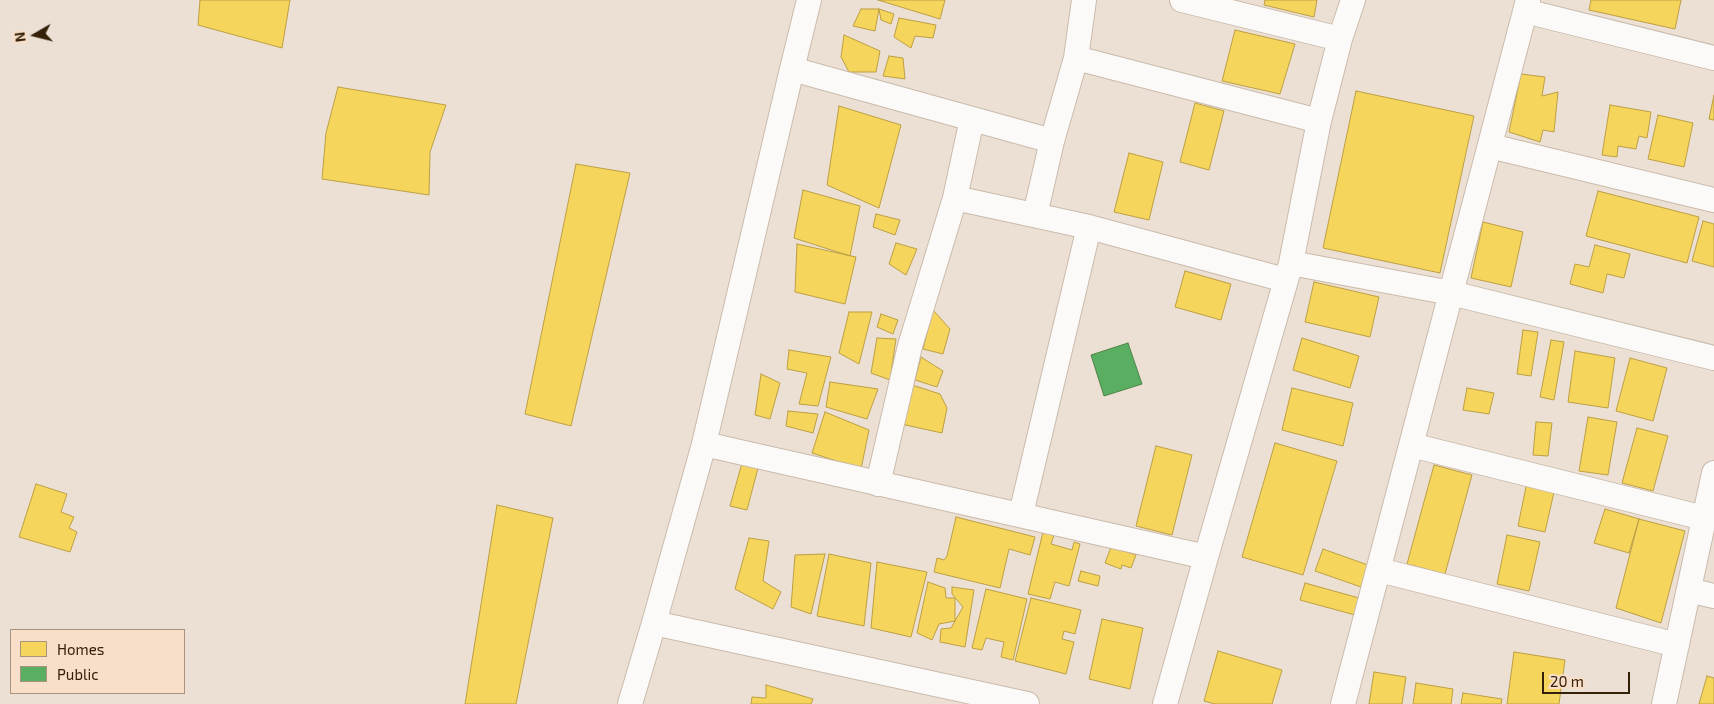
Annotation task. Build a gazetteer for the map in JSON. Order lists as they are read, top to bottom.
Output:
{
  "legend": ["Homes", "Public"],
  "scale_bar": "20 m",
  "north": "left"
}
